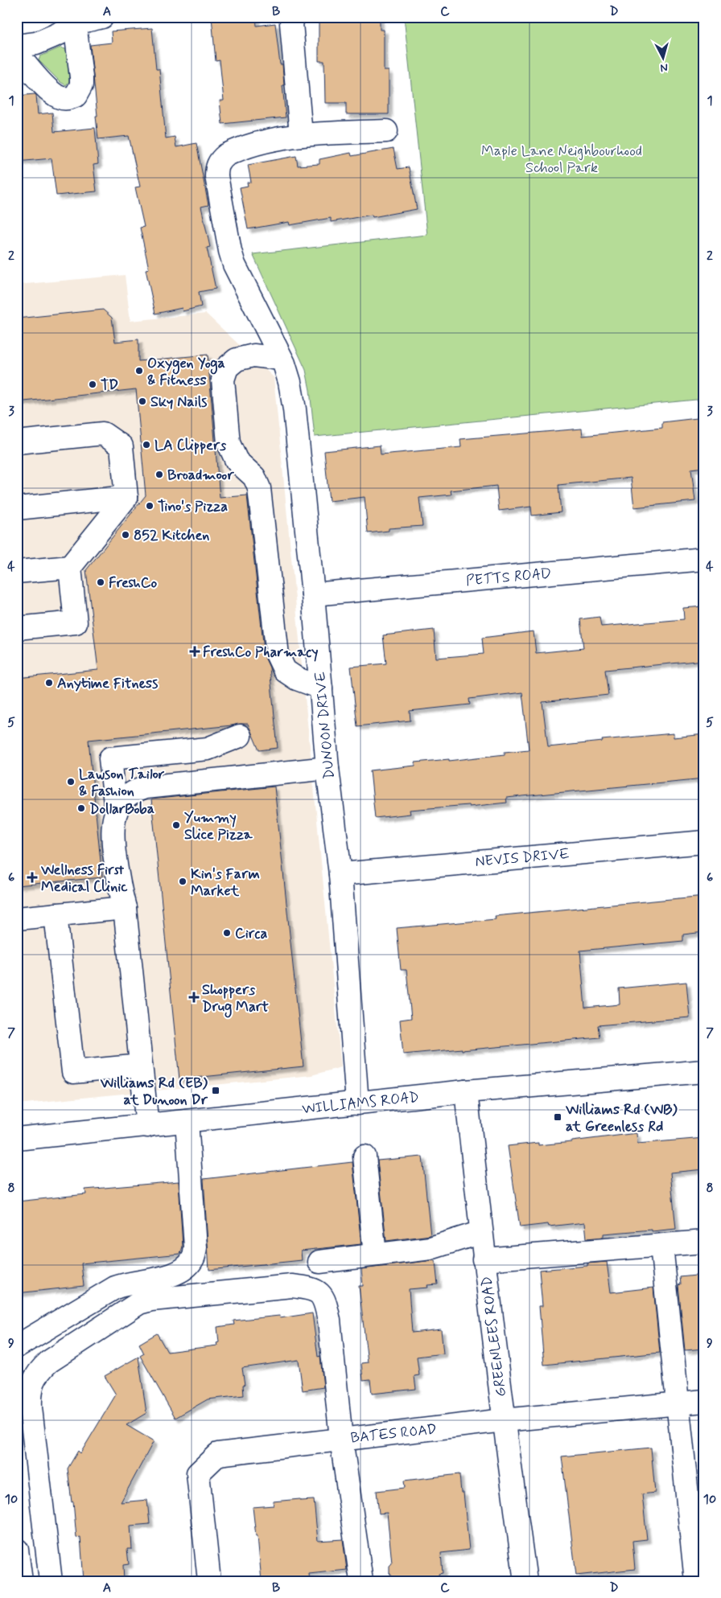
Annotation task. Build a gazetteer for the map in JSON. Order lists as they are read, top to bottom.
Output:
{
  "streets": {
    "street": [
      "PETTS ROAD",
      "DUNOON DRIVE",
      "NEVIS DRIVE",
      "WILLIAMS ROAD",
      "GREENLEES ROAD",
      "BATES ROAD"
    ]
  },
  "crossings": [
    ["PETTS ROAD", "DUNOON DRIVE"],
    ["DUNOON DRIVE", "NEVIS DRIVE"],
    ["DUNOON DRIVE", "WILLIAMS ROAD"],
    ["WILLIAMS ROAD", "GREENLEES ROAD"],
    ["GREENLEES ROAD", "BATES ROAD"]
  ],
  "parks": ["Maple Lane Neighbourhood School Park"],
  "places": {
    "other": [
      "Oxygen Yoga & Fitness",
      "TD",
      "Sky Nails",
      "LA Clippers",
      "Broadmoor",
      "Tino's Pizza",
      "852 Kitchen",
      "FreshCo",
      "Anytime Fitness",
      "Lawson Tailor & Fashion",
      "DollarBoba",
      "Yummy Slice Pizza",
      "Kin's Farm Market",
      "Circa"
    ],
    "health": ["FreshCo Pharmacy", "Wellness First Medical Clinic", "Shoppers Drug Mart"],
    "transit": ["Williams Rd (EB) at Dunoon Dr", "Williams Rd (WB) at Greenless Rd"]
  },
  "north": "bottom",
  "grid": {
    "columns": [
      "A",
      "B",
      "C",
      "D"
    ],
    "rows": [
      "1",
      "2",
      "3",
      "4",
      "5",
      "6",
      "7",
      "8",
      "9",
      "10"
    ]
  }
}
